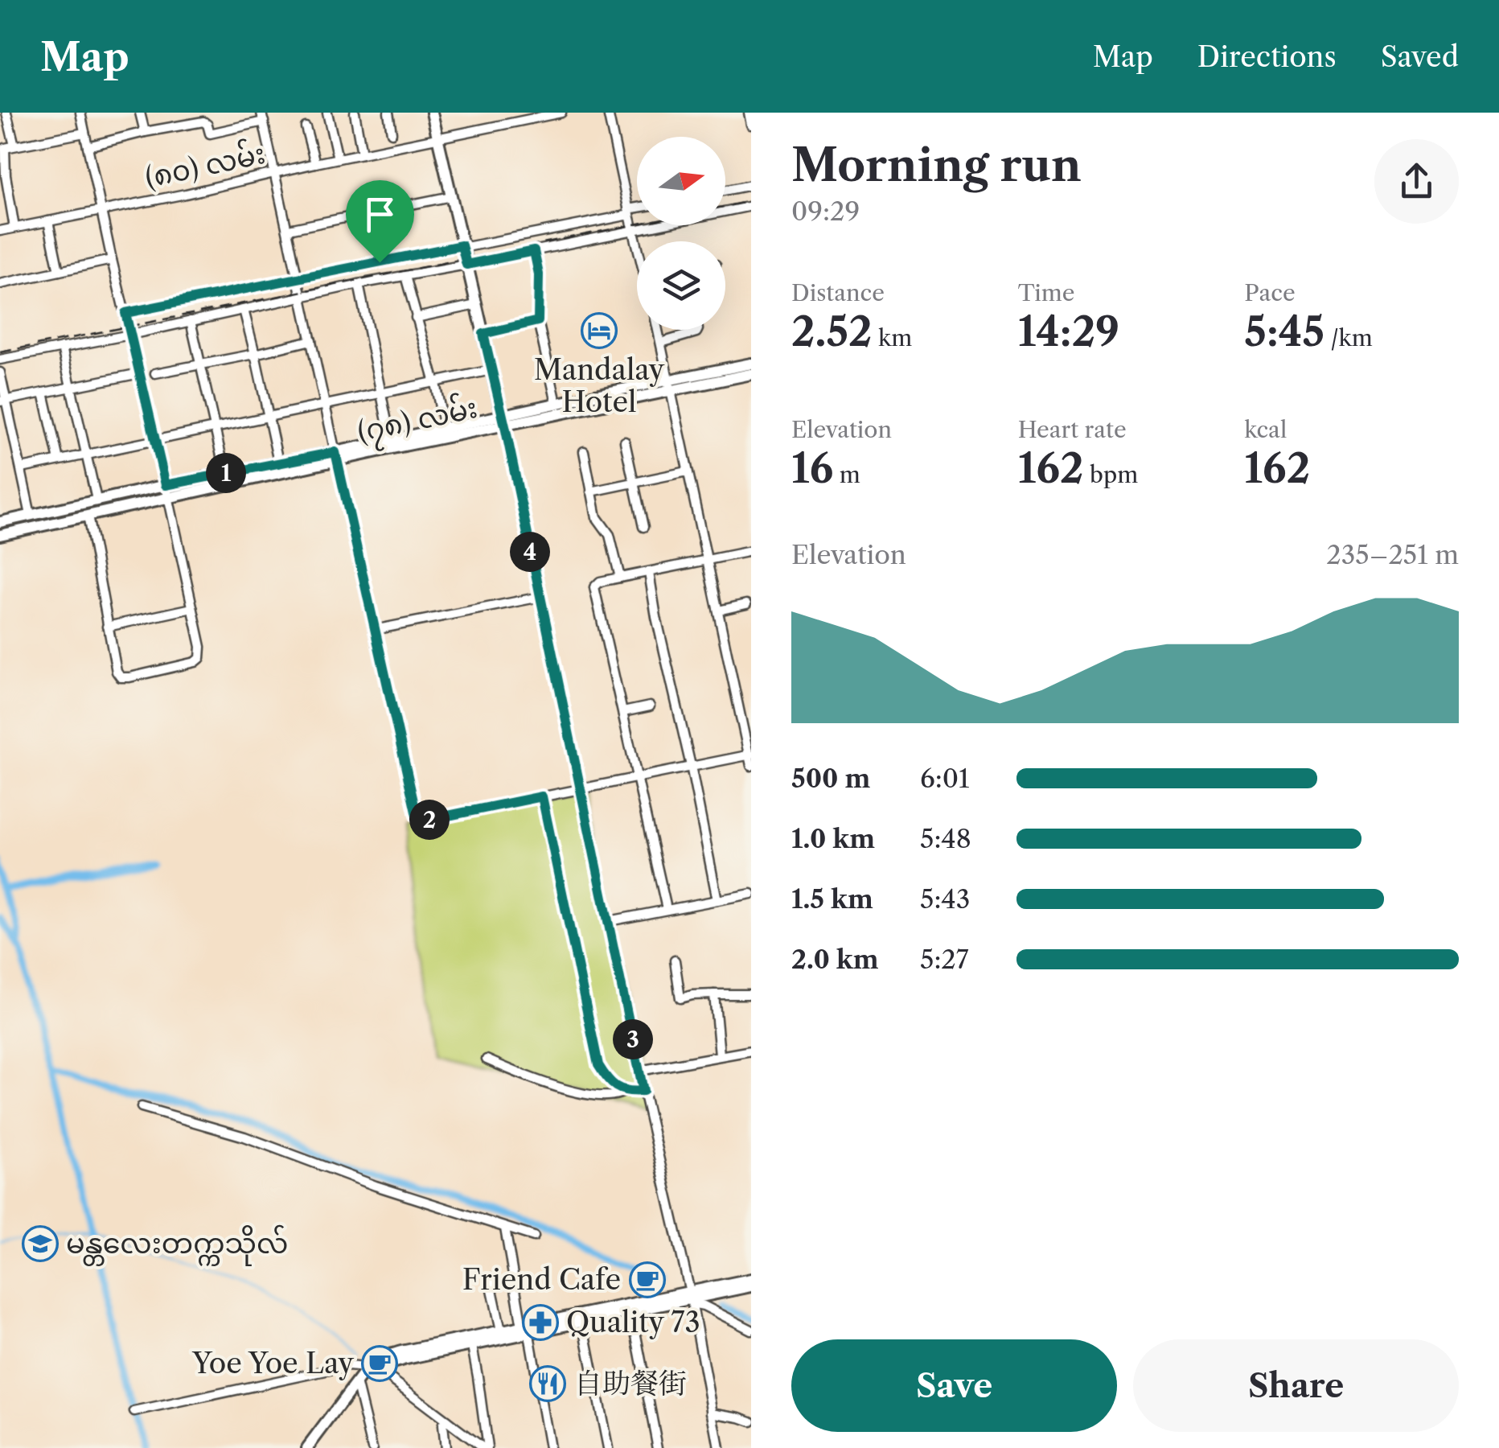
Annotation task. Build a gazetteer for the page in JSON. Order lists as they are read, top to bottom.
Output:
{
  "streets": {
    "main road": ["(၇၈) လမ်း"],
    "street": ["(၈၀) လမ်း"]
  },
  "places": {
    "hotel": ["Mandalay Hotel"],
    "school or university": ["မန္တလေးတက္ကသိုလ်"],
    "cafe": ["Friend Cafe", "Yoe Yoe Lay"],
    "pharmacy": ["Quality 73"],
    "restaurant": ["自助餐街"]
  },
  "north": "right",
  "page": {
    "header": "Map",
    "nav": ["Map", "Directions", "Saved"],
    "heading": ["Morning run", "09:29"],
    "stats": [
      ["Distance", "2.52 km"],
      ["Time", "14:29"],
      ["Pace", "5:45 /km"],
      ["Elevation", "16 m"],
      ["Heart rate", "162 bpm"],
      ["kcal", "162"]
    ],
    "pins": [
      "1",
      "4",
      "2",
      "3"
    ],
    "chart": ["Elevation", "235–251 m"],
    "list": [
      {
        "name": "500 m",
        "note": "6:01"
      },
      {
        "name": "1.0 km",
        "note": "5:48"
      },
      {
        "name": "1.5 km",
        "note": "5:43"
      },
      {
        "name": "2.0 km",
        "note": "5:27"
      }
    ],
    "buttons": ["Save", "Share"]
  }
}
